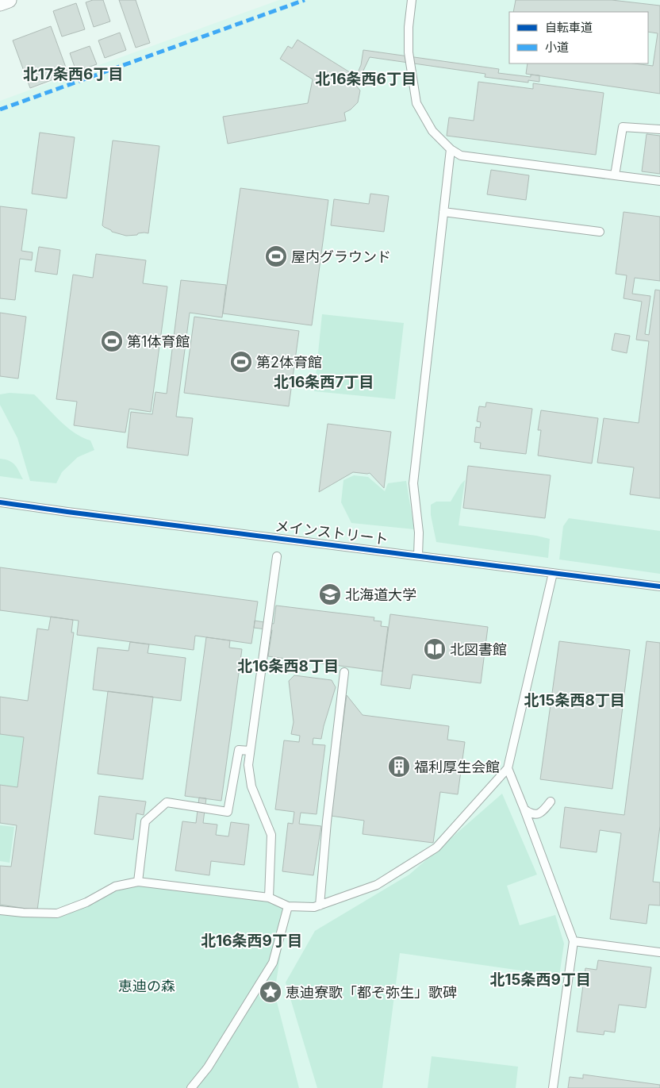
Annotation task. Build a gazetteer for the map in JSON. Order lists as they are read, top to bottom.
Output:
{
  "streets": {
    "lane": ["メインストリート"]
  },
  "districts": [
    "北17条西6丁目",
    "北16条西6丁目",
    "北16条西7丁目",
    "北16条西8丁目",
    "北15条西8丁目",
    "北16条西9丁目",
    "北15条西9丁目"
  ],
  "parks": ["恵迪の森"],
  "places": {
    "sports": ["屋内グラウンド", "第1体育館", "第2体育館"],
    "school or university": ["北海道大学"],
    "library": ["北図書館"],
    "building": ["福利厚生会館"],
    "place": ["恵迪寮歌「都ぞ弥生」歌碑"]
  },
  "legend": ["自転車道", "小道"]
}
